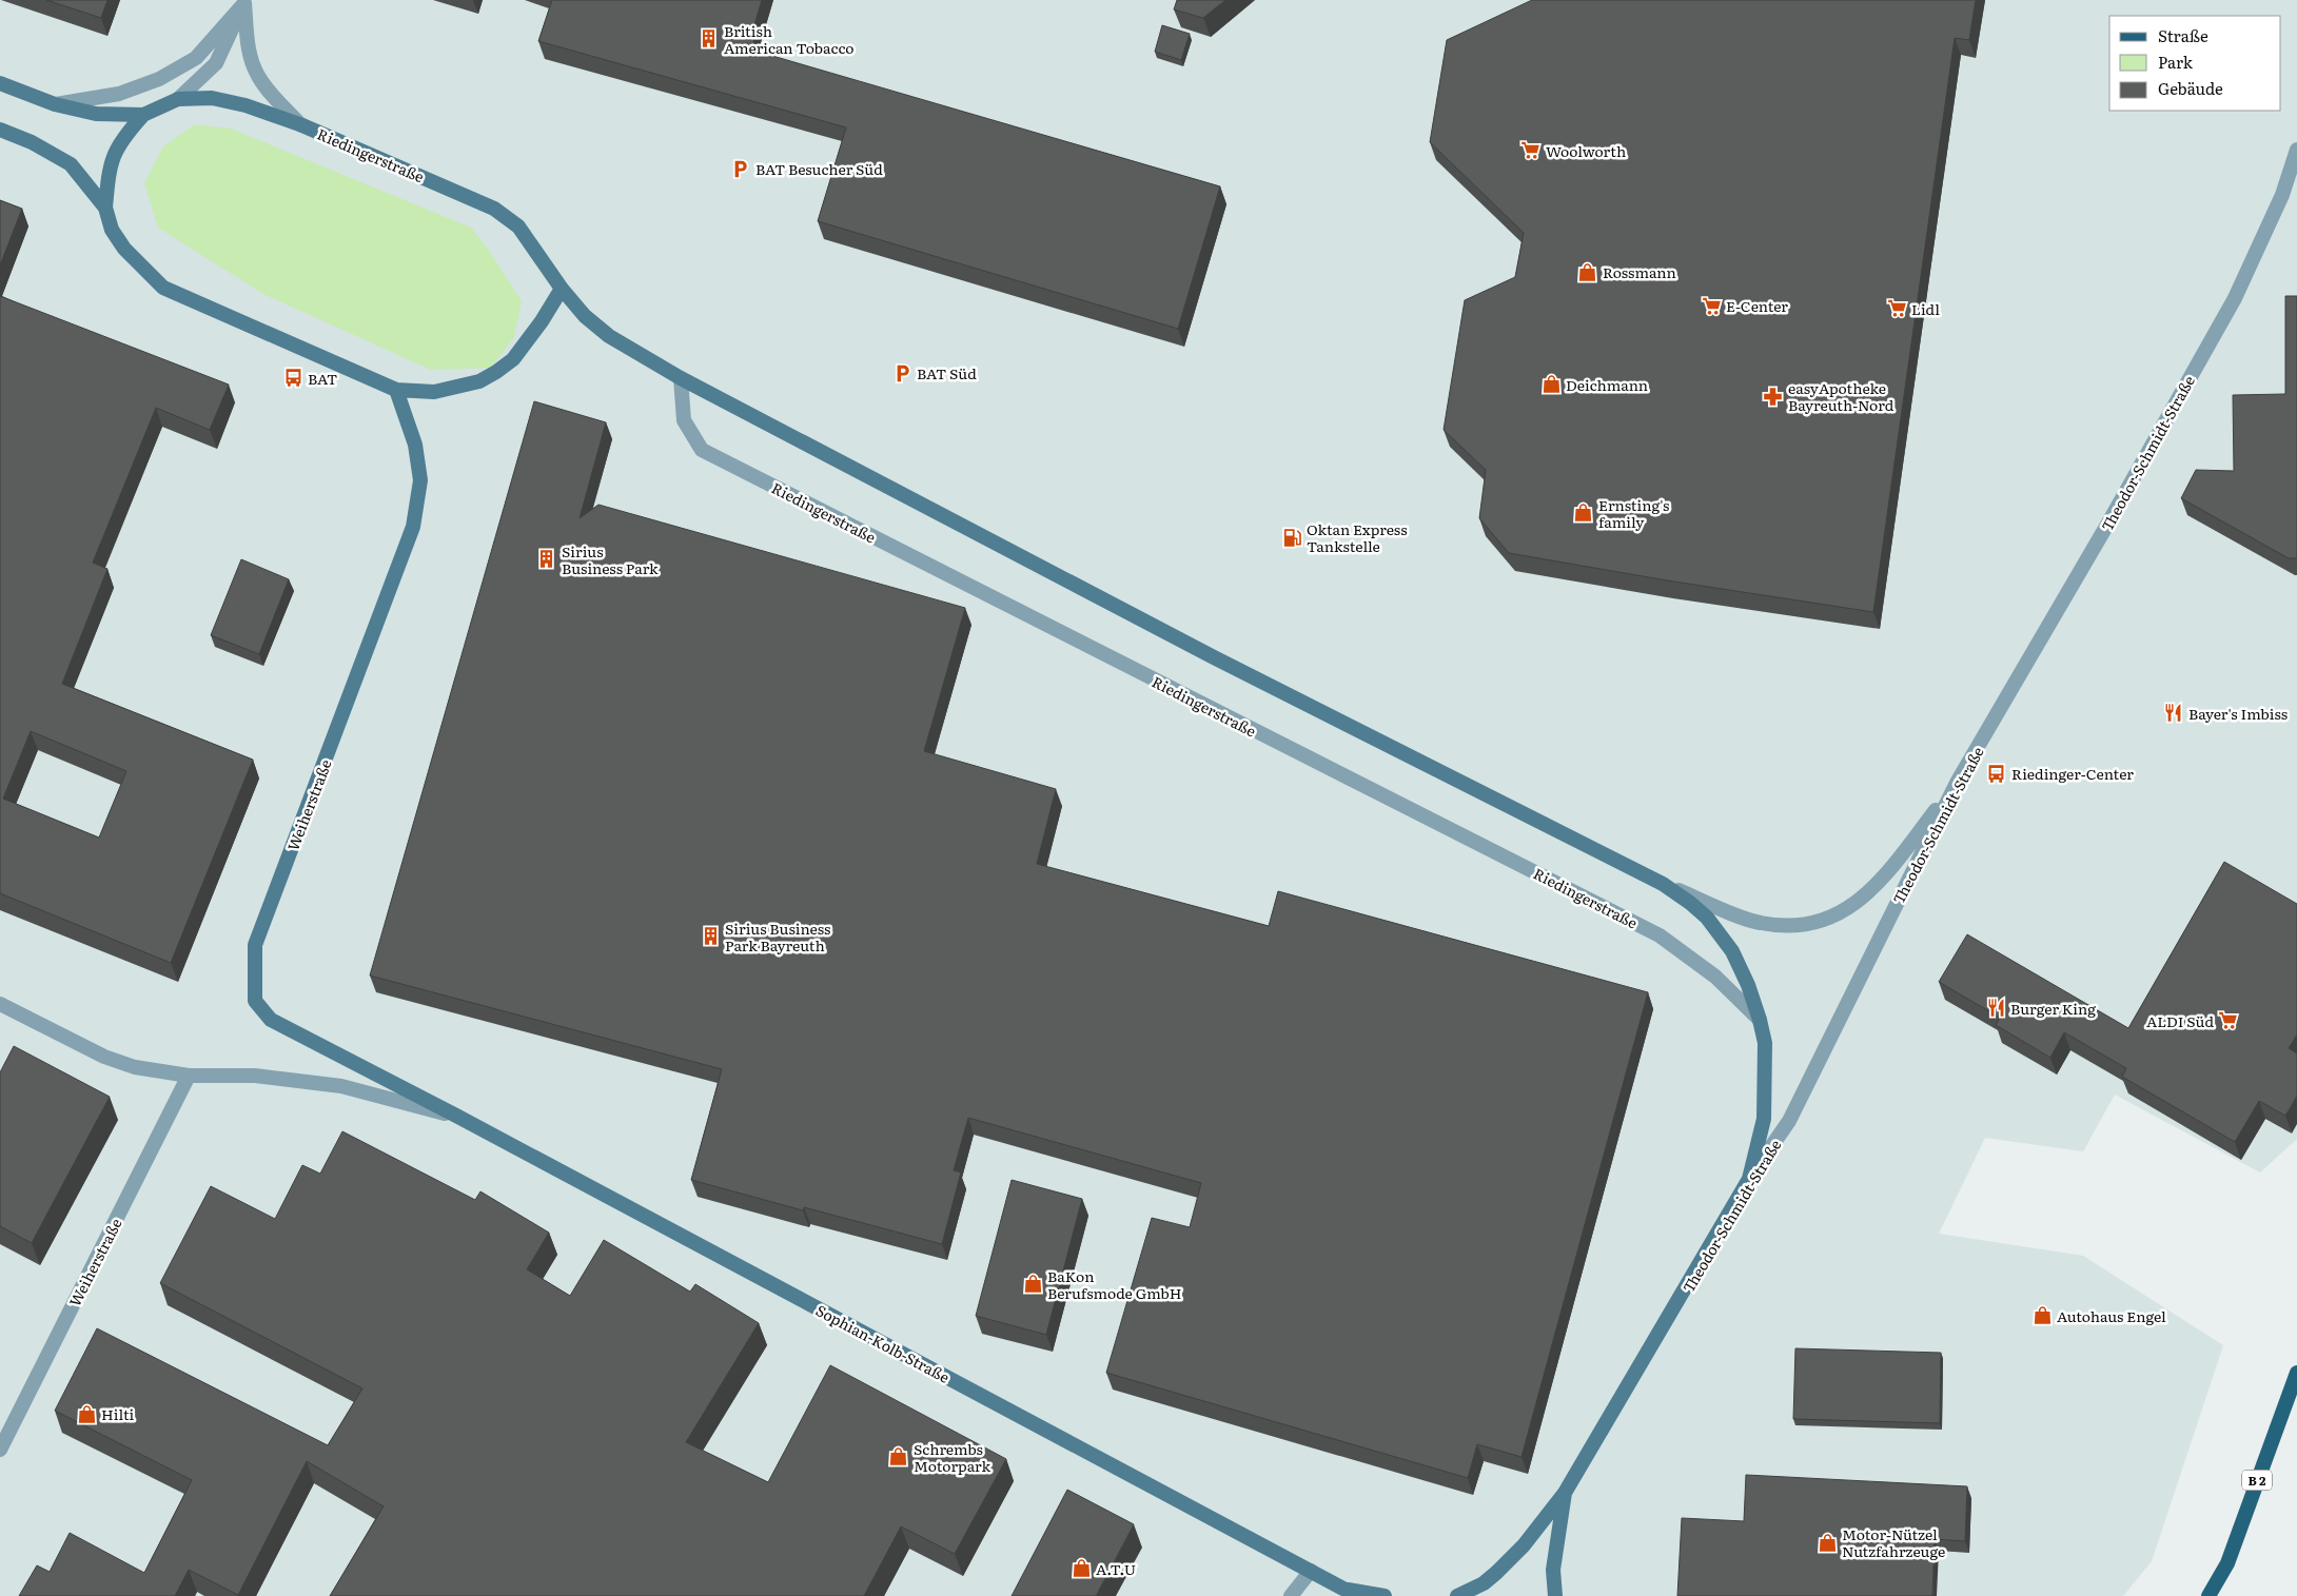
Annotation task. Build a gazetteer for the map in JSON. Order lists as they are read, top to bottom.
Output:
{
  "streets": {
    "main road": [
      "Riedingerstraße",
      "Theodor-Schmidt-Straße",
      "Weiherstraße",
      "Sophian-Kolb-Straße",
      "B 2"
    ]
  },
  "crossings": [
    ["Riedingerstraße", "Theodor-Schmidt-Straße"],
    ["Weiherstraße", "Sophian-Kolb-Straße"]
  ],
  "places": {
    "building": ["British American Tobacco", "Sirius Business Park", "Sirius Business Park Bayreuth"],
    "supermarket": [
      "Woolworth",
      "E-Center",
      "Lidl",
      "ALDI Süd"
    ],
    "parking": ["BAT Besucher Süd", "BAT Süd"],
    "shop": [
      "Rossmann",
      "Deichmann",
      "Ernsting's family",
      "BaKon Berufsmode GmbH",
      "Autohaus Engel",
      "Hilti",
      "Schrembs Motorpark",
      "Motor-Nützel Nutzfahrzeuge",
      "A.T.U"
    ],
    "bus stop": ["BAT", "Riedinger-Center"],
    "pharmacy": ["easyApotheke Bayreuth-Nord"],
    "fuel station": ["Oktan Express Tankstelle"],
    "restaurant": ["Bayer's Imbiss", "Burger King"]
  },
  "legend": ["Straße", "Park", "Gebäude"]
}
